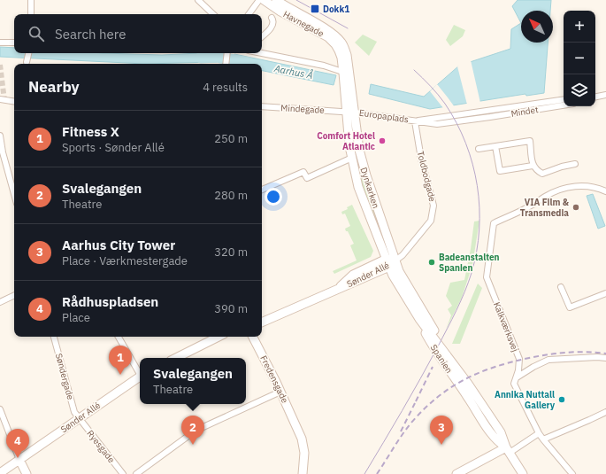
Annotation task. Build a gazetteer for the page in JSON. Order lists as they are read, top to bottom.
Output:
{
  "streets": {
    "street": [
      "Havnegade",
      "Mindegade",
      "Mindet",
      "Europaplads",
      "Toldbodgade",
      "Dynkarken",
      "Sønder Allé",
      "Kalkværksvej",
      "Spanien",
      "Søndergade",
      "Fredensgade",
      "Ryesgade"
    ]
  },
  "crossings": [
    ["Havnegade", "Europaplads"],
    ["Mindegade", "Europaplads"],
    ["Mindegade", "Dynkarken"],
    ["Mindet", "Europaplads"],
    ["Europaplads", "Toldbodgade"],
    ["Europaplads", "Dynkarken"],
    ["Toldbodgade", "Dynkarken"],
    ["Toldbodgade", "Sønder Allé"],
    ["Toldbodgade", "Spanien"],
    ["Dynkarken", "Sønder Allé"],
    ["Dynkarken", "Spanien"],
    ["Sønder Allé", "Spanien"],
    ["Sønder Allé", "Søndergade"],
    ["Sønder Allé", "Ryesgade"],
    ["Søndergade", "Ryesgade"]
  ],
  "water": ["Aarhus Å"],
  "places": {
    "transit": ["Dokk1"],
    "other": [
      "Comfort Hotel Atlantic",
      "VIA Film & Transmedia",
      "Badeanstalten Spanien",
      "Annika Nuttall Gallery"
    ]
  },
  "north": "top left",
  "page": {
    "map_buttons": ["+", "−"],
    "search": "Search here",
    "heading": ["Nearby", "4 results"],
    "list": [
      {
        "mark": "1",
        "name": "Fitness X",
        "note": "Sports · Sønder Allé",
        "value": "250 m"
      },
      {
        "mark": "2",
        "name": "Svalegangen",
        "note": "Theatre",
        "value": "280 m"
      },
      {
        "mark": "3",
        "name": "Aarhus City Tower",
        "note": "Place · Værkmestergade",
        "value": "320 m"
      },
      {
        "mark": "4",
        "name": "Rådhuspladsen",
        "note": "Place",
        "value": "390 m"
      }
    ],
    "pins": [
      "1",
      "2",
      "3",
      "4"
    ],
    "popup": ["Svalegangen", "Theatre"]
  }
}
